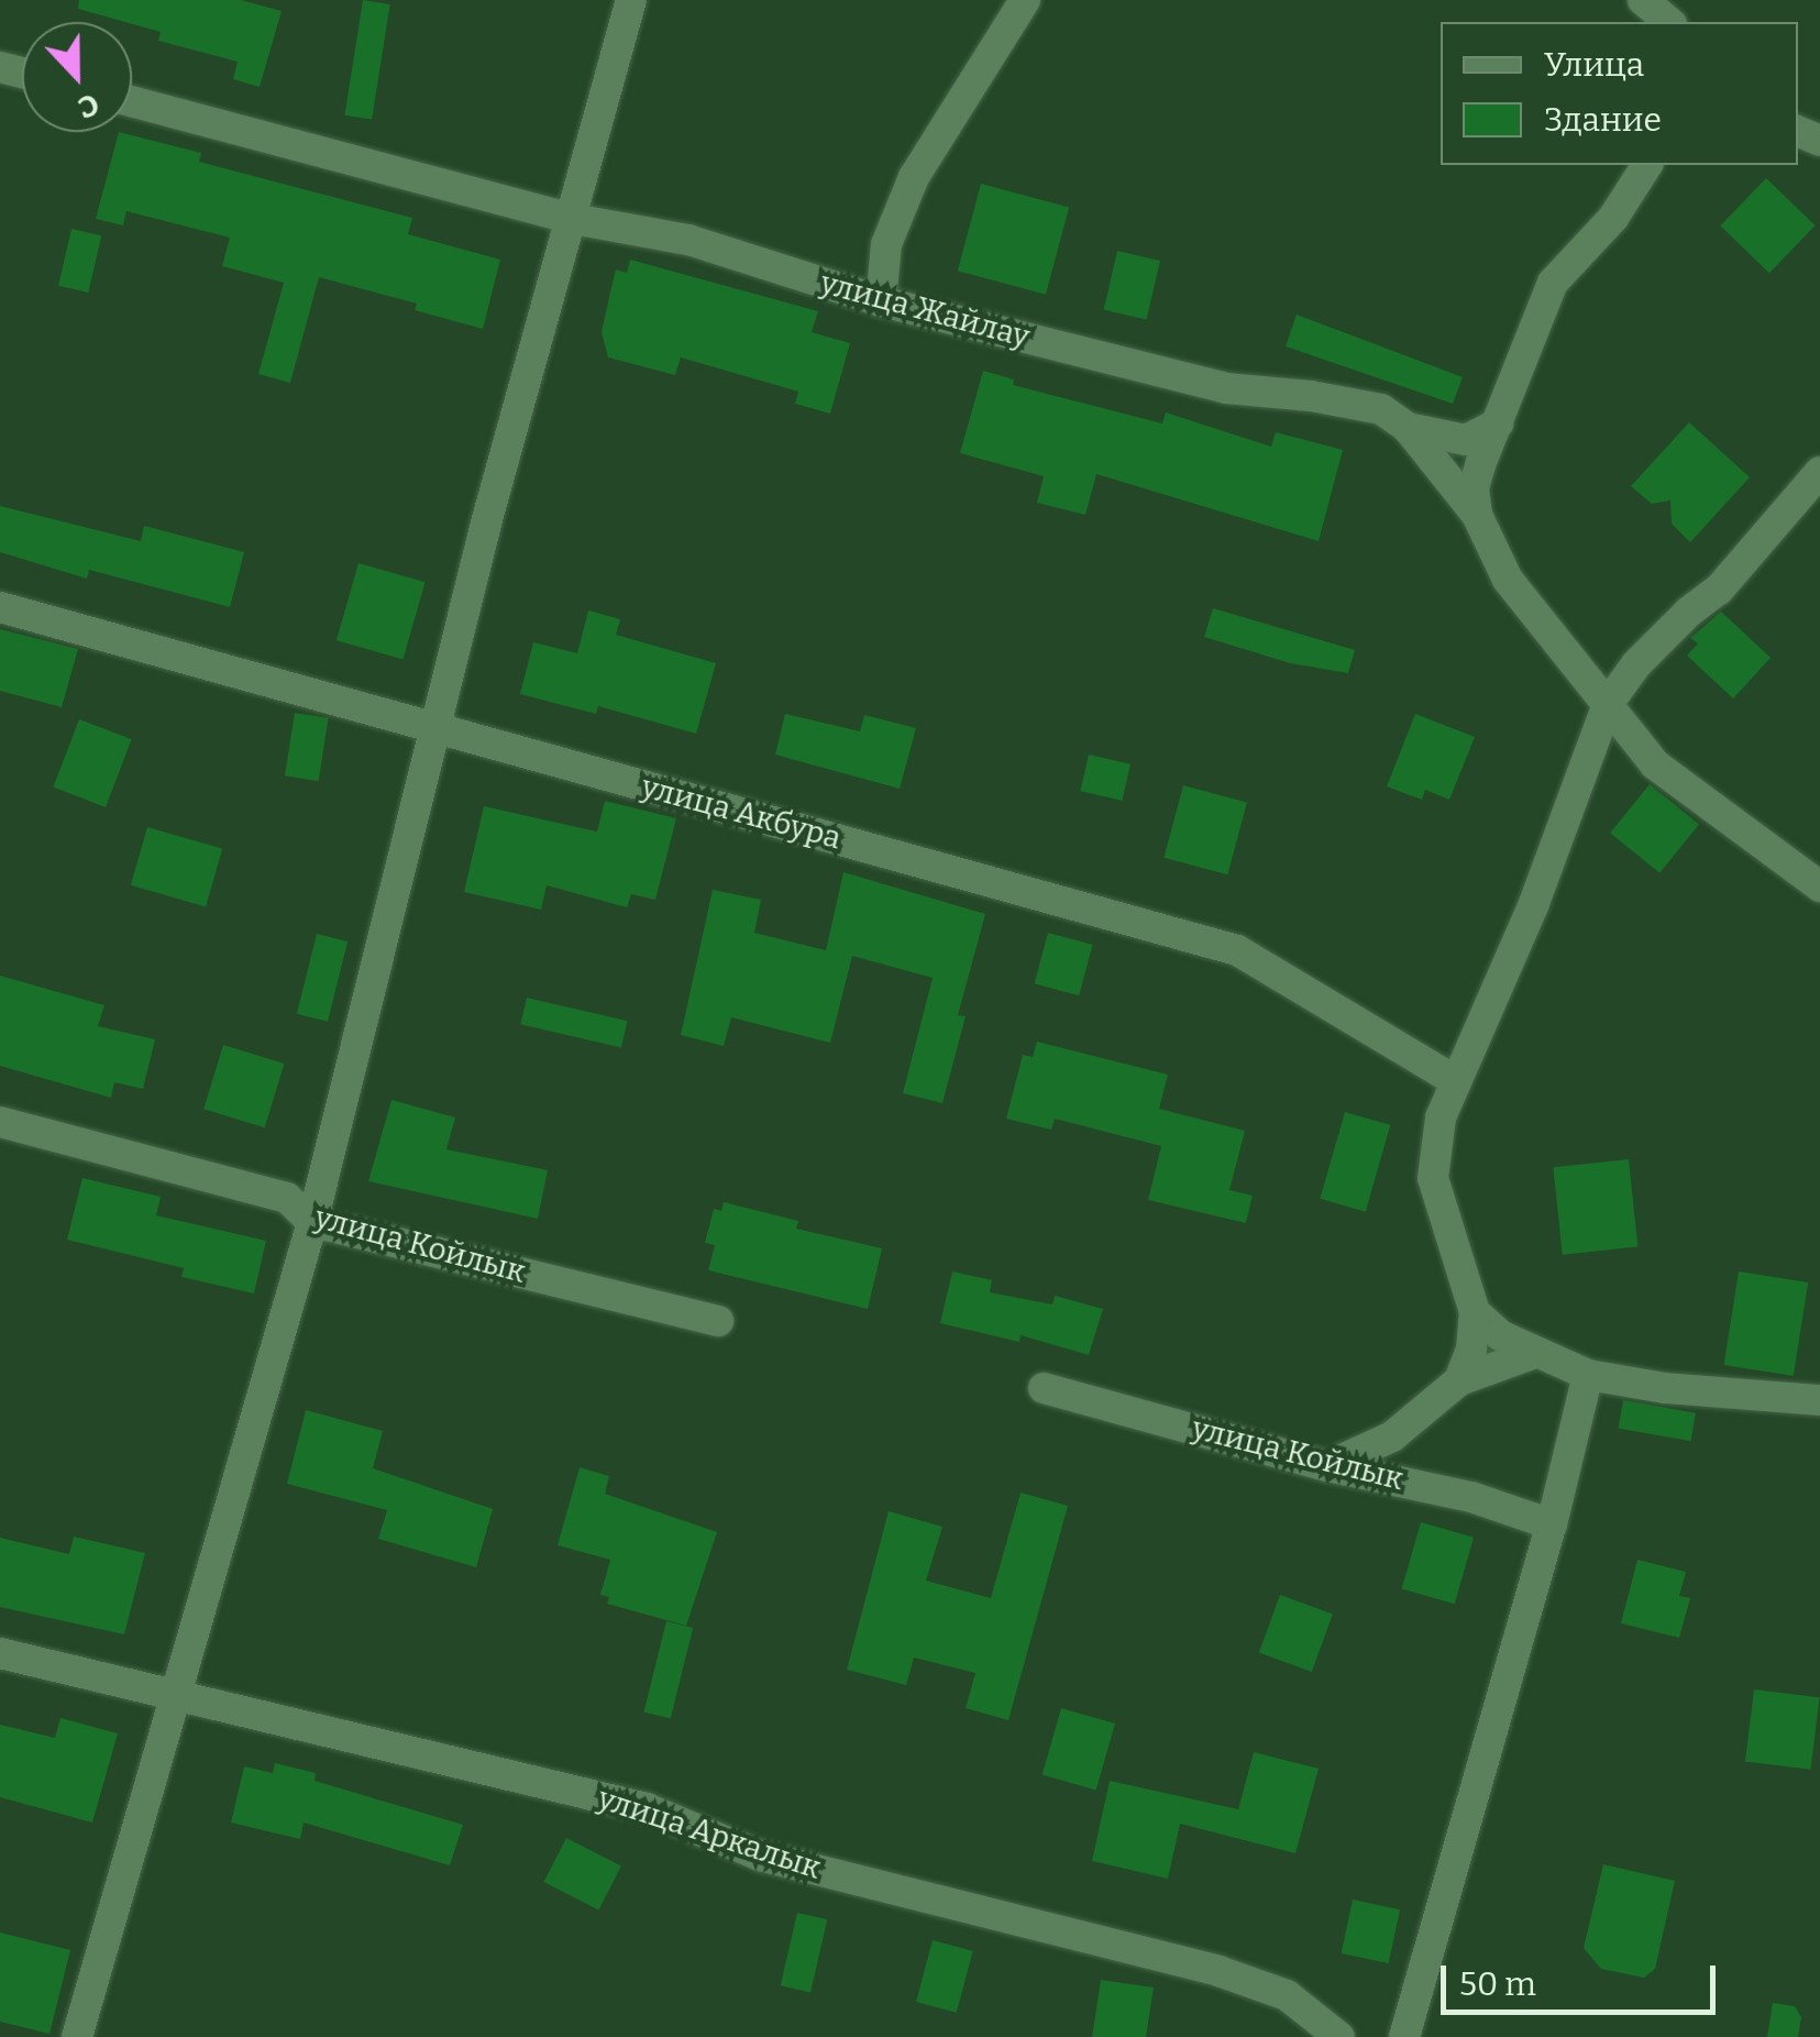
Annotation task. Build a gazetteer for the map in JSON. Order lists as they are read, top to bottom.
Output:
{
  "streets": {
    "street": [
      "улица Жайлау",
      "улица Акбура",
      "улица Койлык",
      "улица Аркалык"
    ]
  },
  "legend": ["Улица", "Здание"],
  "scale_bar": "50 m",
  "north": "bottom"
}
